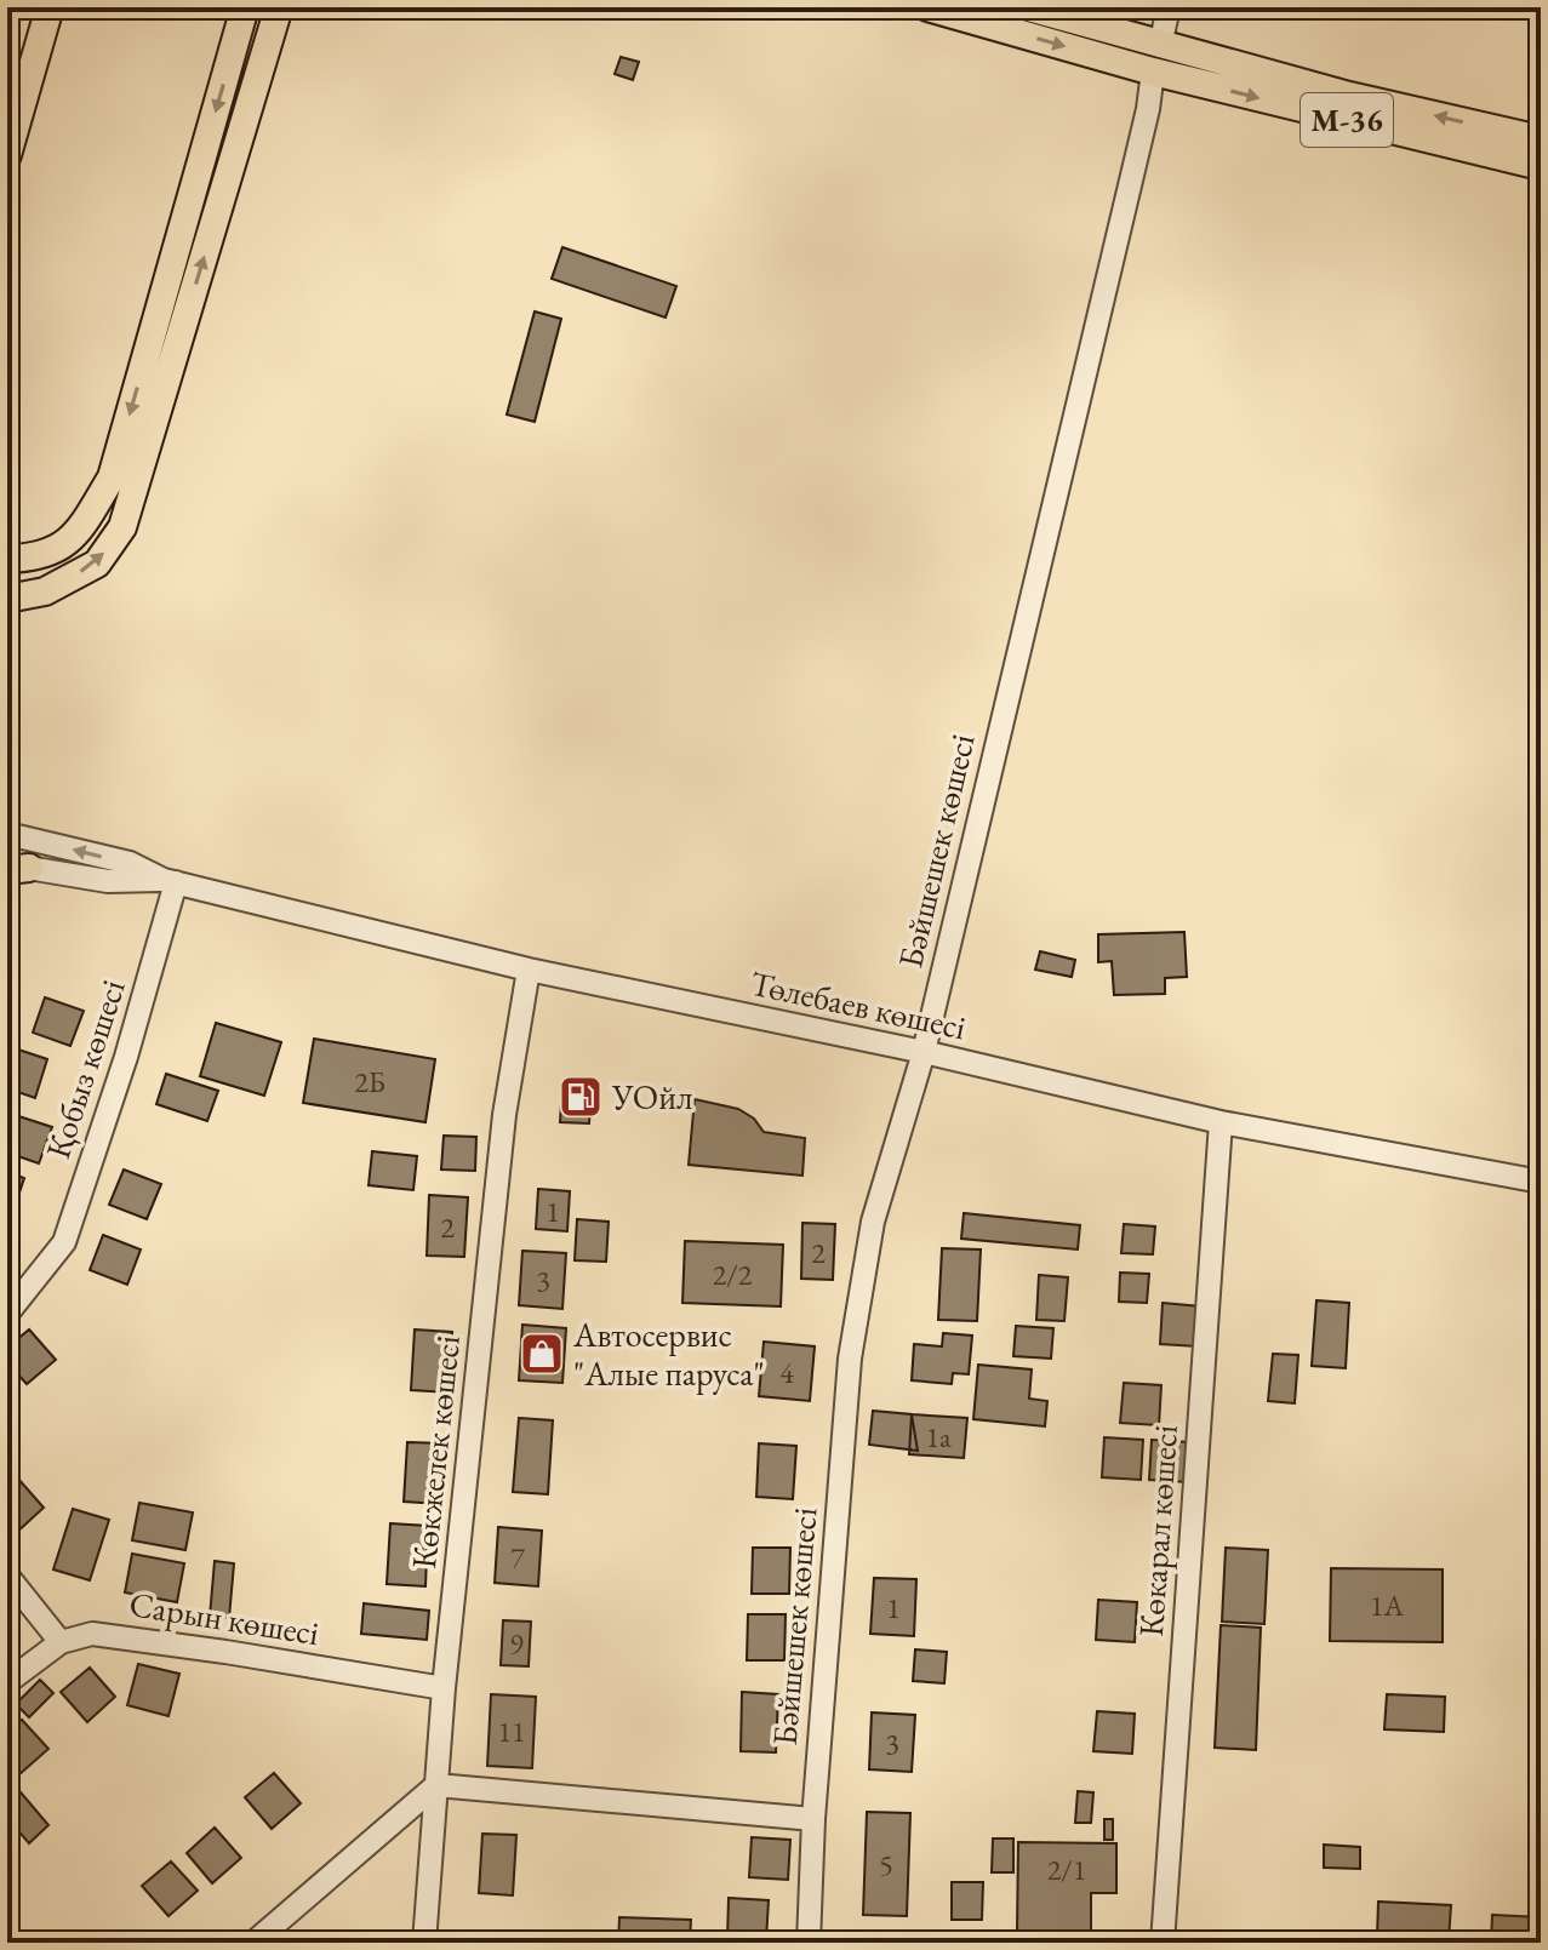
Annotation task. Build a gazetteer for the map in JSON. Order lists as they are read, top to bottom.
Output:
{
  "streets": {
    "main road": ["M-36"],
    "street": [
      "Бәйшешек көшесі",
      "Төлебаев көшесі",
      "Қобыз көшесі",
      "Көкжелек көшесі",
      "Көкарал көшесі",
      "Сарын көшесі"
    ]
  },
  "crossings": [
    ["M-36", "Бәйшешек көшесі"],
    ["Бәйшешек көшесі", "Төлебаев көшесі"],
    ["Төлебаев көшесі", "Қобыз көшесі"],
    ["Төлебаев көшесі", "Көкжелек көшесі"],
    ["Төлебаев көшесі", "Көкарал көшесі"],
    ["Көкжелек көшесі", "Сарын көшесі"]
  ],
  "places": {
    "fuel station": ["УОйл"],
    "shop": ["Автосервис \"Алые паруса\""]
  },
  "house_numbers": [
    "2Б",
    "1",
    "2",
    "2",
    "2/2",
    "3",
    "4",
    "1а",
    "7",
    "1А",
    "1",
    "9",
    "11",
    "3",
    "5",
    "2/1"
  ]
}
